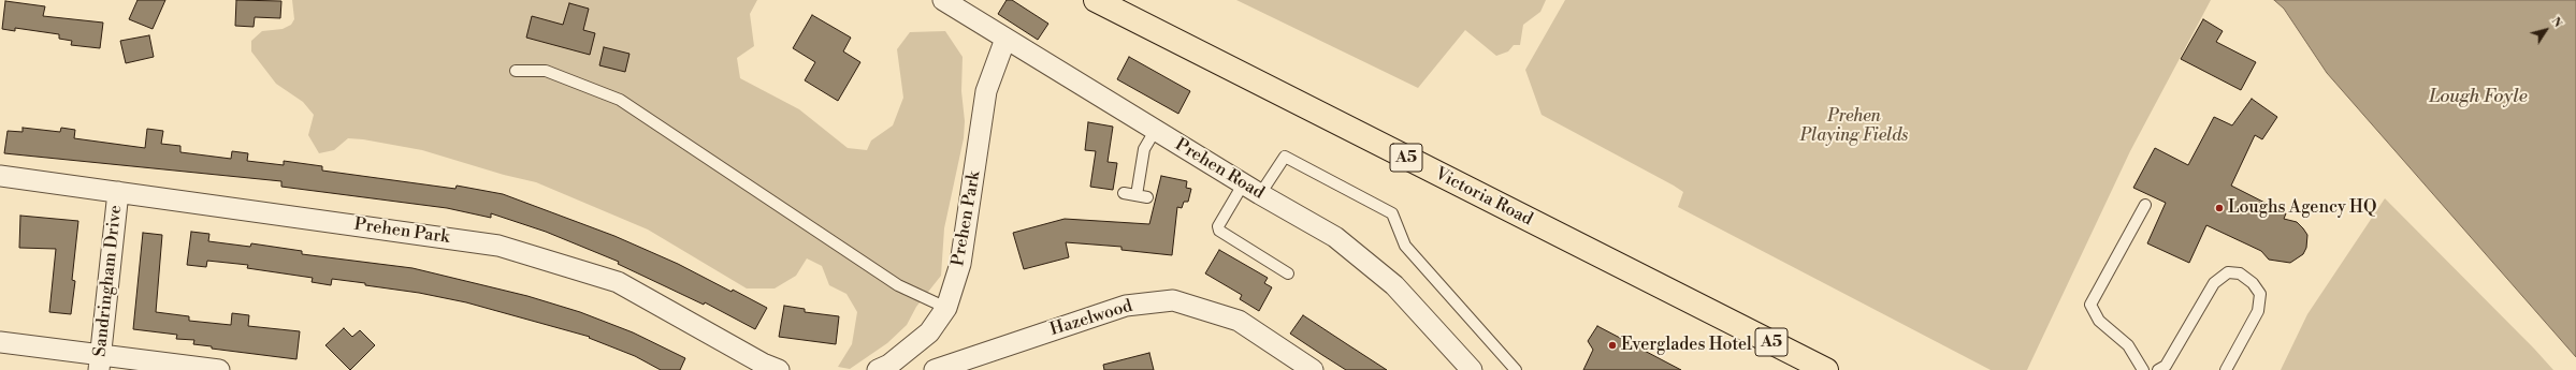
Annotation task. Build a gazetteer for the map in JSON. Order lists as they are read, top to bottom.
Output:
{
  "streets": {
    "highway": ["A5", "Victoria Road"],
    "street": [
      "Prehen Road",
      "Prehen Park",
      "Sandringham Drive",
      "Hazelwood"
    ]
  },
  "crossings": [
    ["Prehen Road", "Prehen Park"],
    ["Prehen Park", "Sandringham Drive"]
  ],
  "water": ["Lough Foyle"],
  "parks": ["Prehen Playing Fields"],
  "places": ["Loughs Agency HQ", "Everglades Hotel"],
  "north": "top right"
}
